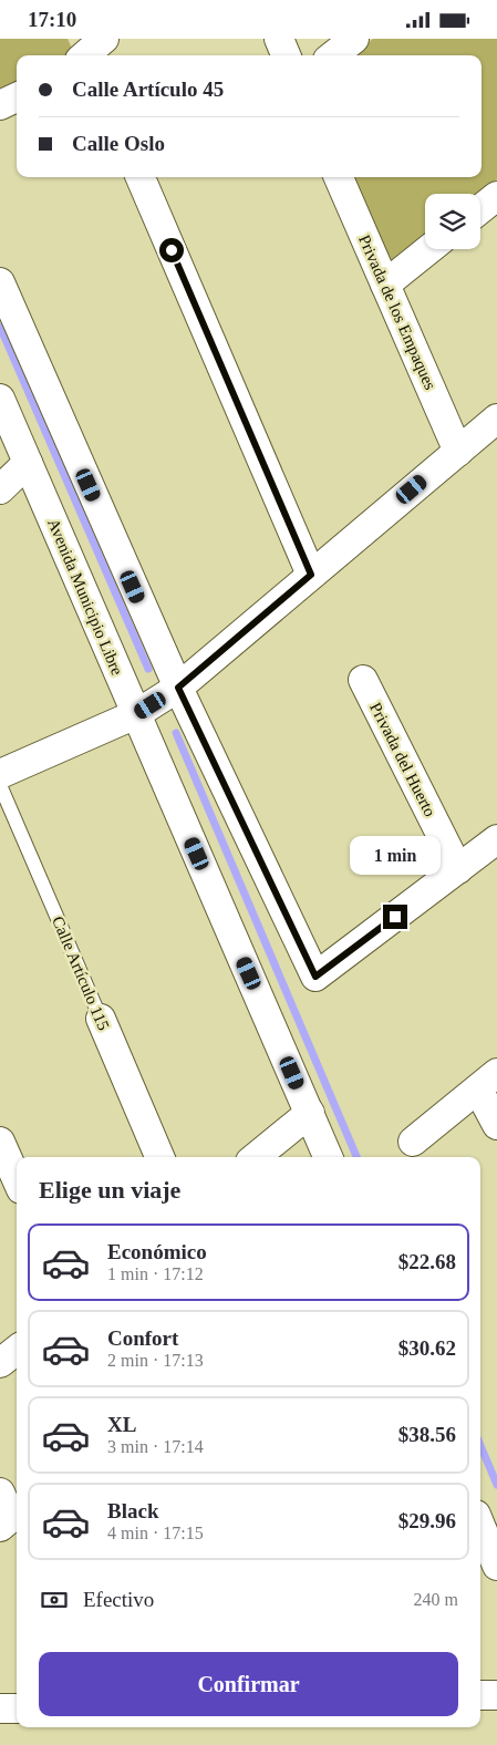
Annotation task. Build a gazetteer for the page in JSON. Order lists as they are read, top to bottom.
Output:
{
  "streets": {
    "street": [
      "Privada de los Empaques",
      "Avenida Municipio Libre",
      "Privada del Huerto",
      "Calle Artículo 115"
    ]
  },
  "page": {
    "status": "17:10",
    "banner": ["Calle Artículo 45", "Calle Oslo"],
    "bubble": "1 min",
    "heading": "Elige un viaje",
    "list": [
      {
        "name": "Económico",
        "note": "1 min · 17:12",
        "value": "$22.68"
      },
      {
        "name": "Confort",
        "note": "2 min · 17:13",
        "value": "$30.62"
      },
      {
        "name": "XL",
        "note": "3 min · 17:14",
        "value": "$38.56"
      },
      {
        "name": "Black",
        "note": "4 min · 17:15",
        "value": "$29.96"
      }
    ],
    "pay": ["Efectivo", "240 m"],
    "buttons": "Confirmar"
  }
}
